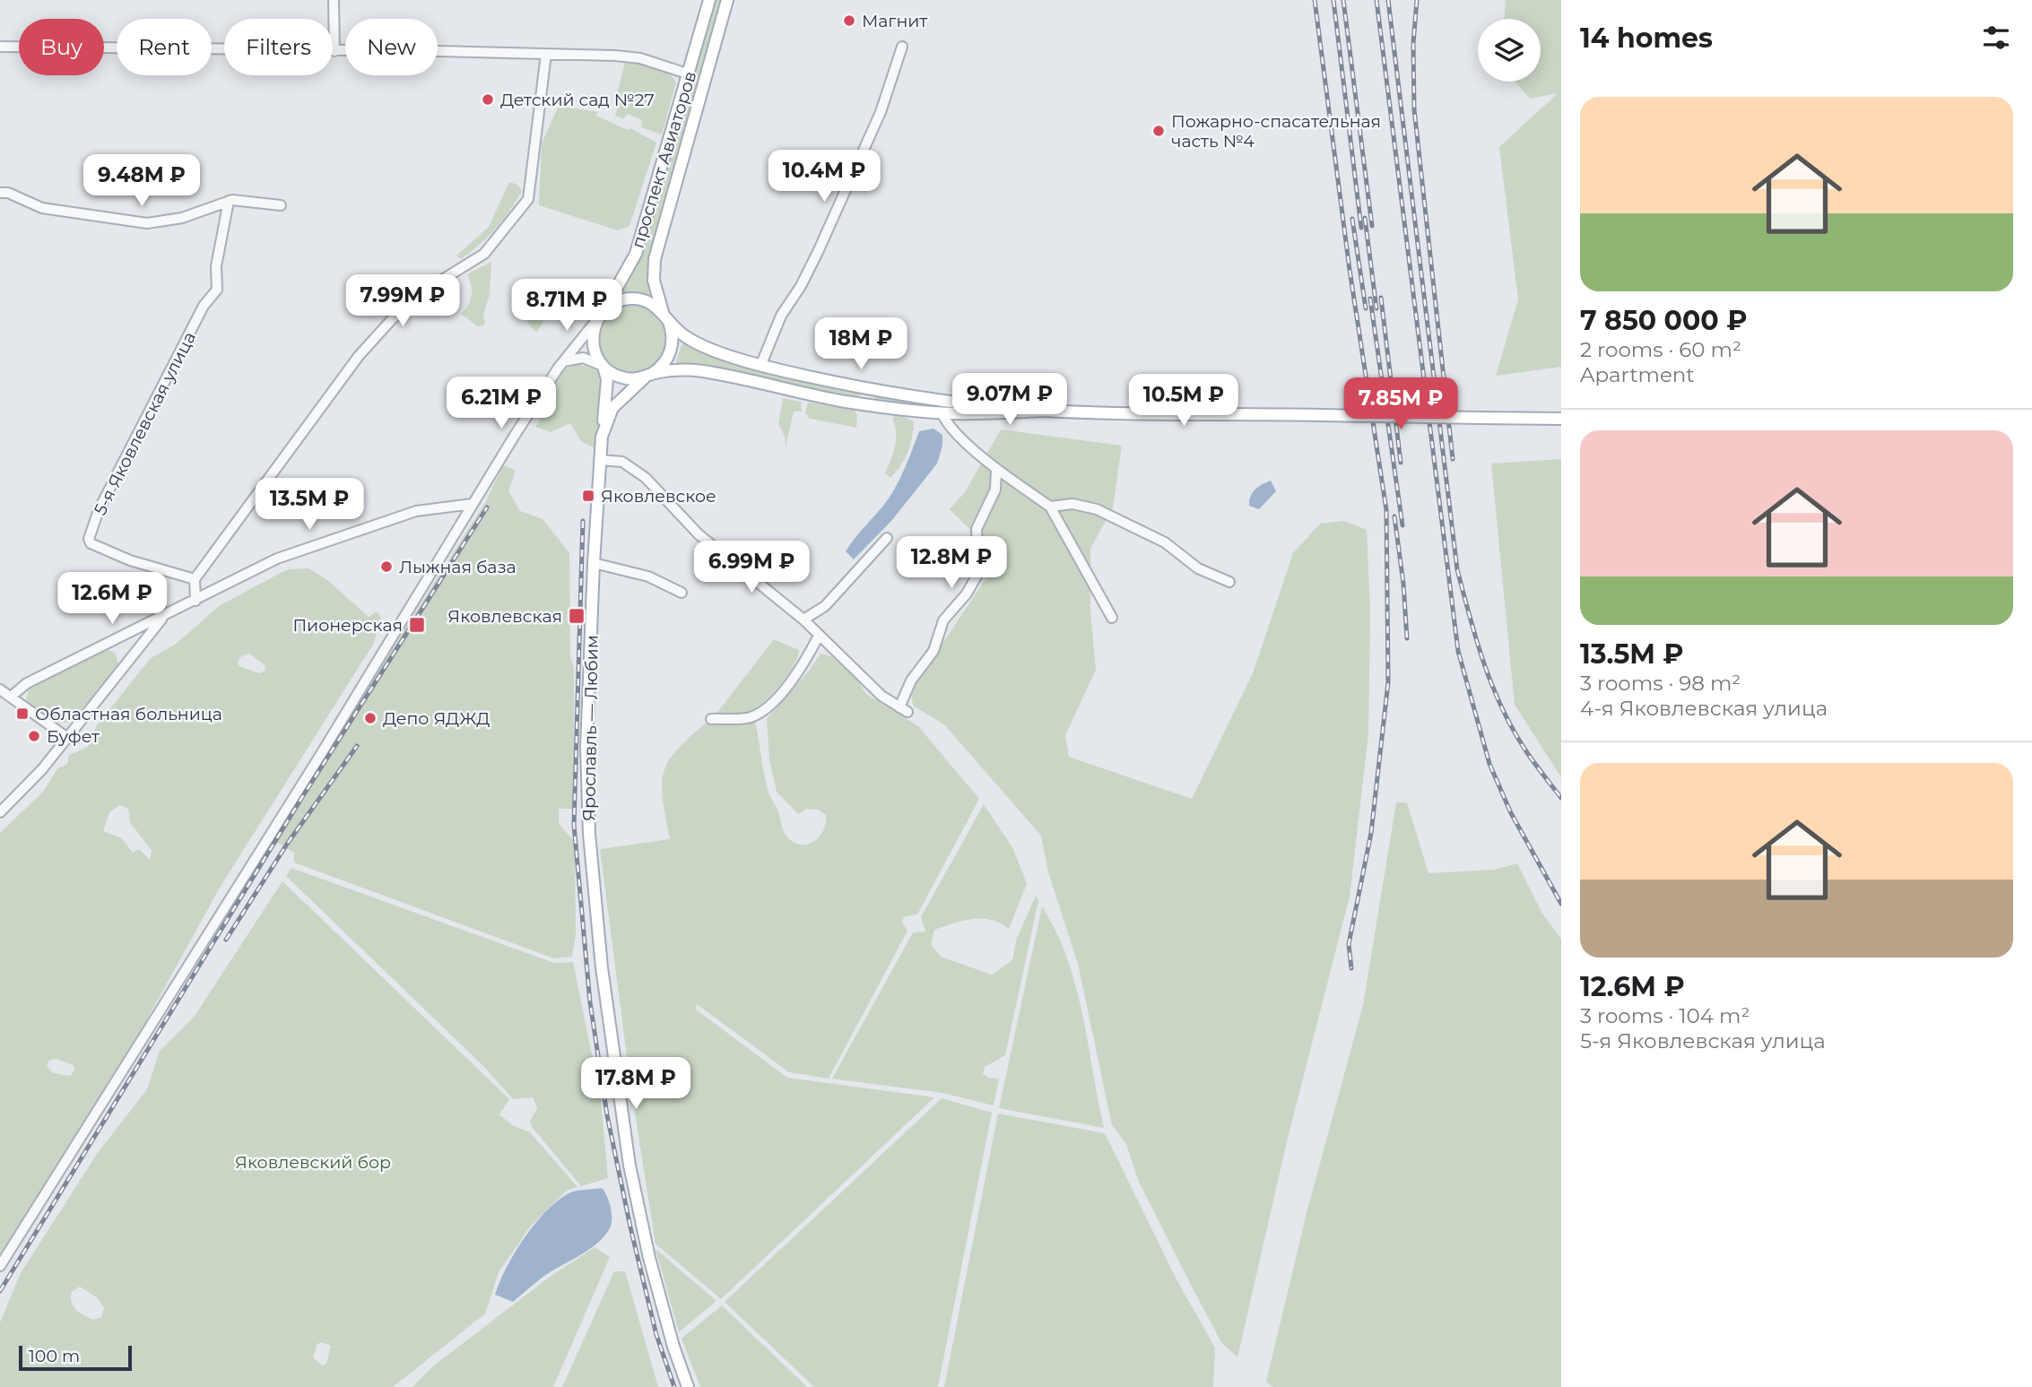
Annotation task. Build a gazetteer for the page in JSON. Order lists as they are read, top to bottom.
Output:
{
  "streets": {
    "main road": ["проспект Авиаторов", "Ярославль — Любим"],
    "street": ["5-я Яковлевская улица"]
  },
  "crossings": [
    ["проспект Авиаторов", "Ярославль — Любим"]
  ],
  "parks": ["Яковлевский бор"],
  "places": {
    "other": [
      "Магнит",
      "Детский сад №27",
      "Пожарно-спасательная часть №4",
      "Лыжная база",
      "Депо ЯДЖД",
      "Буфет"
    ],
    "transit": [
      "Яковлевское",
      "Яковлевская",
      "Пионерская",
      "Областная больница"
    ]
  },
  "scale_bar": "100 m",
  "page": {
    "heading": "14 homes",
    "chip": [
      "Buy",
      "Rent",
      "Filters",
      "New"
    ],
    "list": [
      {
        "name": "7 850 000 ₽",
        "note": "2 rooms · 60 m² · Apartment"
      },
      {
        "name": "13.5M ₽",
        "note": "3 rooms · 98 m² · 4-я Яковлевская улица"
      },
      {
        "name": "12.6M ₽",
        "note": "3 rooms · 104 m² · 5-я Яковлевская улица"
      }
    ],
    "price": [
      "10.4M ₽",
      "9.48M ₽",
      "7.99M ₽",
      "8.71M ₽",
      "18M ₽",
      "9.07M ₽",
      "10.5M ₽",
      "6.21M ₽",
      "7.85M ₽",
      "13.5M ₽",
      "12.8M ₽",
      "6.99M ₽",
      "12.6M ₽",
      "17.8M ₽"
    ],
    "scale": "100 m"
  }
}
